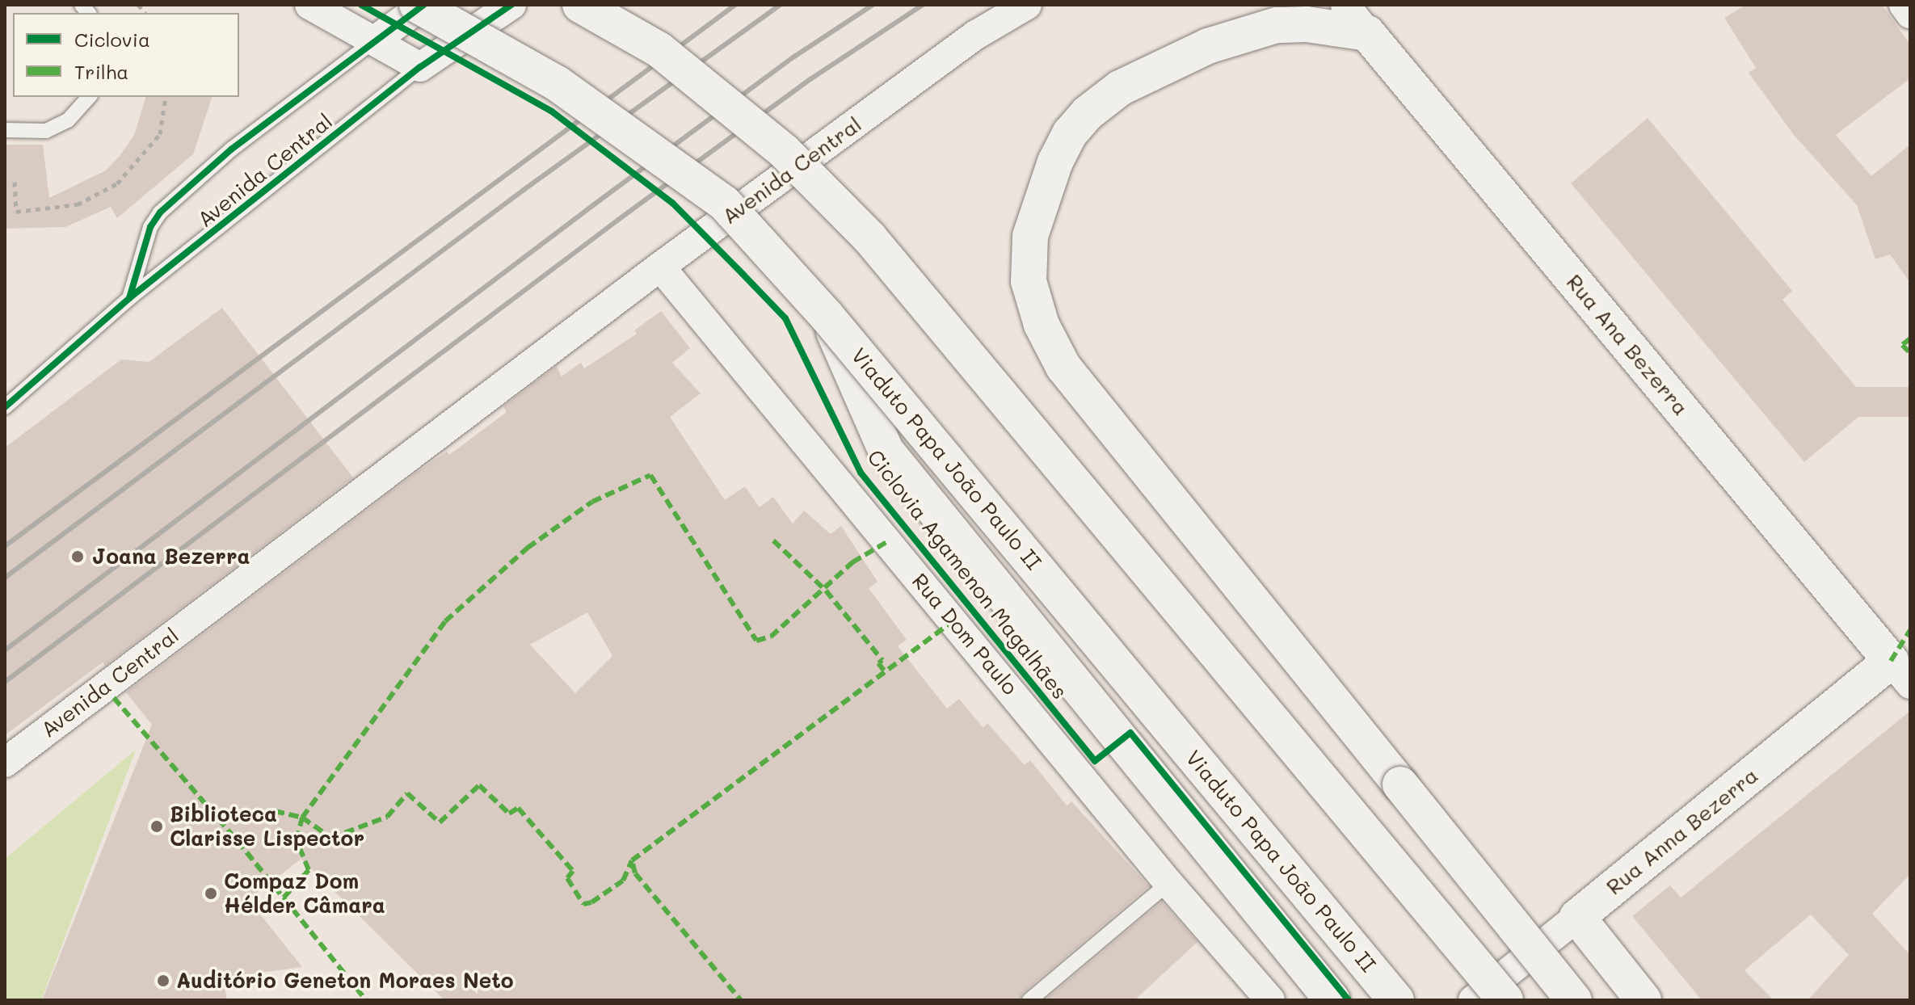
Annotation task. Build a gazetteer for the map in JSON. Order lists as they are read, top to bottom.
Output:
{
  "streets": {
    "main road": ["Rua Ana Bezerra", "Viaduto Papa João Paulo II", "Rua Anna Bezerra"],
    "street": ["Avenida Central", "Rua Dom Paulo"],
    "cycle path": ["Ciclovia Agamenon Magalhães"]
  },
  "crossings": [
    ["Avenida Central", "Viaduto Papa João Paulo II"],
    ["Avenida Central", "Rua Dom Paulo"],
    ["Rua Ana Bezerra", "Rua Anna Bezerra"]
  ],
  "places": [
    "Joana Bezerra",
    "Biblioteca Clarisse Lispector",
    "Compaz Dom Hélder Câmara",
    "Auditório Geneton Moraes Neto"
  ],
  "legend": ["Ciclovia", "Trilha"]
}
